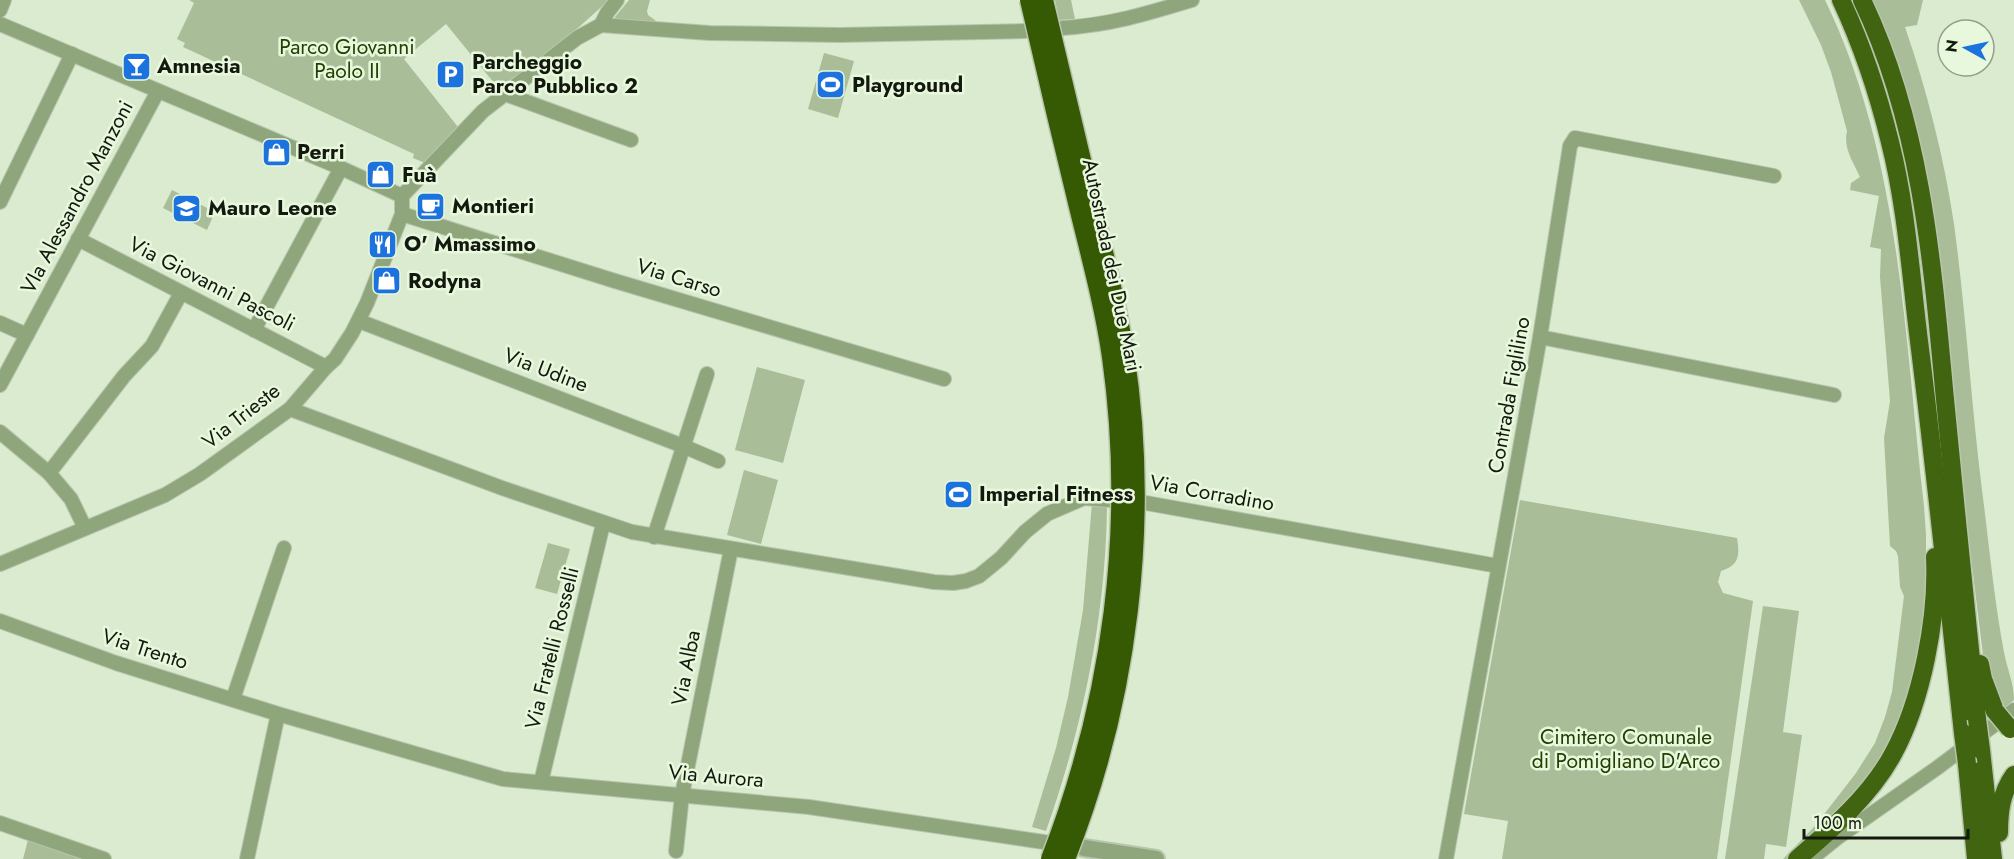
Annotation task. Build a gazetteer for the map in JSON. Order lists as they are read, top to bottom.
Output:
{
  "streets": {
    "highway": ["Autostrada dei Due Mari"],
    "street": [
      "VIa Alessandro Manzoni",
      "Via Carso",
      "Via Giovanni Pascoli",
      "Via Udine",
      "Contrada Figlilino",
      "Via Trieste",
      "Via Corradino",
      "Via Fratelli Rosselli",
      "Via Trento",
      "Via Alba",
      "Via Aurora"
    ]
  },
  "crossings": [
    ["VIa Alessandro Manzoni", "Via Giovanni Pascoli"],
    ["Via Carso", "Via Trieste"],
    ["Via Giovanni Pascoli", "Via Trieste"],
    ["Via Udine", "Via Trieste"],
    ["Contrada Figlilino", "Via Corradino"],
    ["Via Trieste", "Via Corradino"],
    ["Via Corradino", "Via Fratelli Rosselli"],
    ["Via Corradino", "Via Alba"],
    ["Via Fratelli Rosselli", "Via Aurora"],
    ["Via Trento", "Via Aurora"],
    ["Via Alba", "Via Aurora"]
  ],
  "parks": ["Parco Giovanni Paolo II", "Cimitero Comunale di Pomigliano D'Arco"],
  "places": {
    "bar": ["Amnesia"],
    "parking": ["Parcheggio Parco Pubblico 2"],
    "sports": ["Playground", "Imperial Fitness"],
    "shop": ["Perri", "Fuà", "Rodyna"],
    "cafe": ["Montieri"],
    "school or university": ["Mauro Leone"],
    "restaurant": ["O' Mmassimo"]
  },
  "scale_bar": "100 m",
  "north": "left"
}
